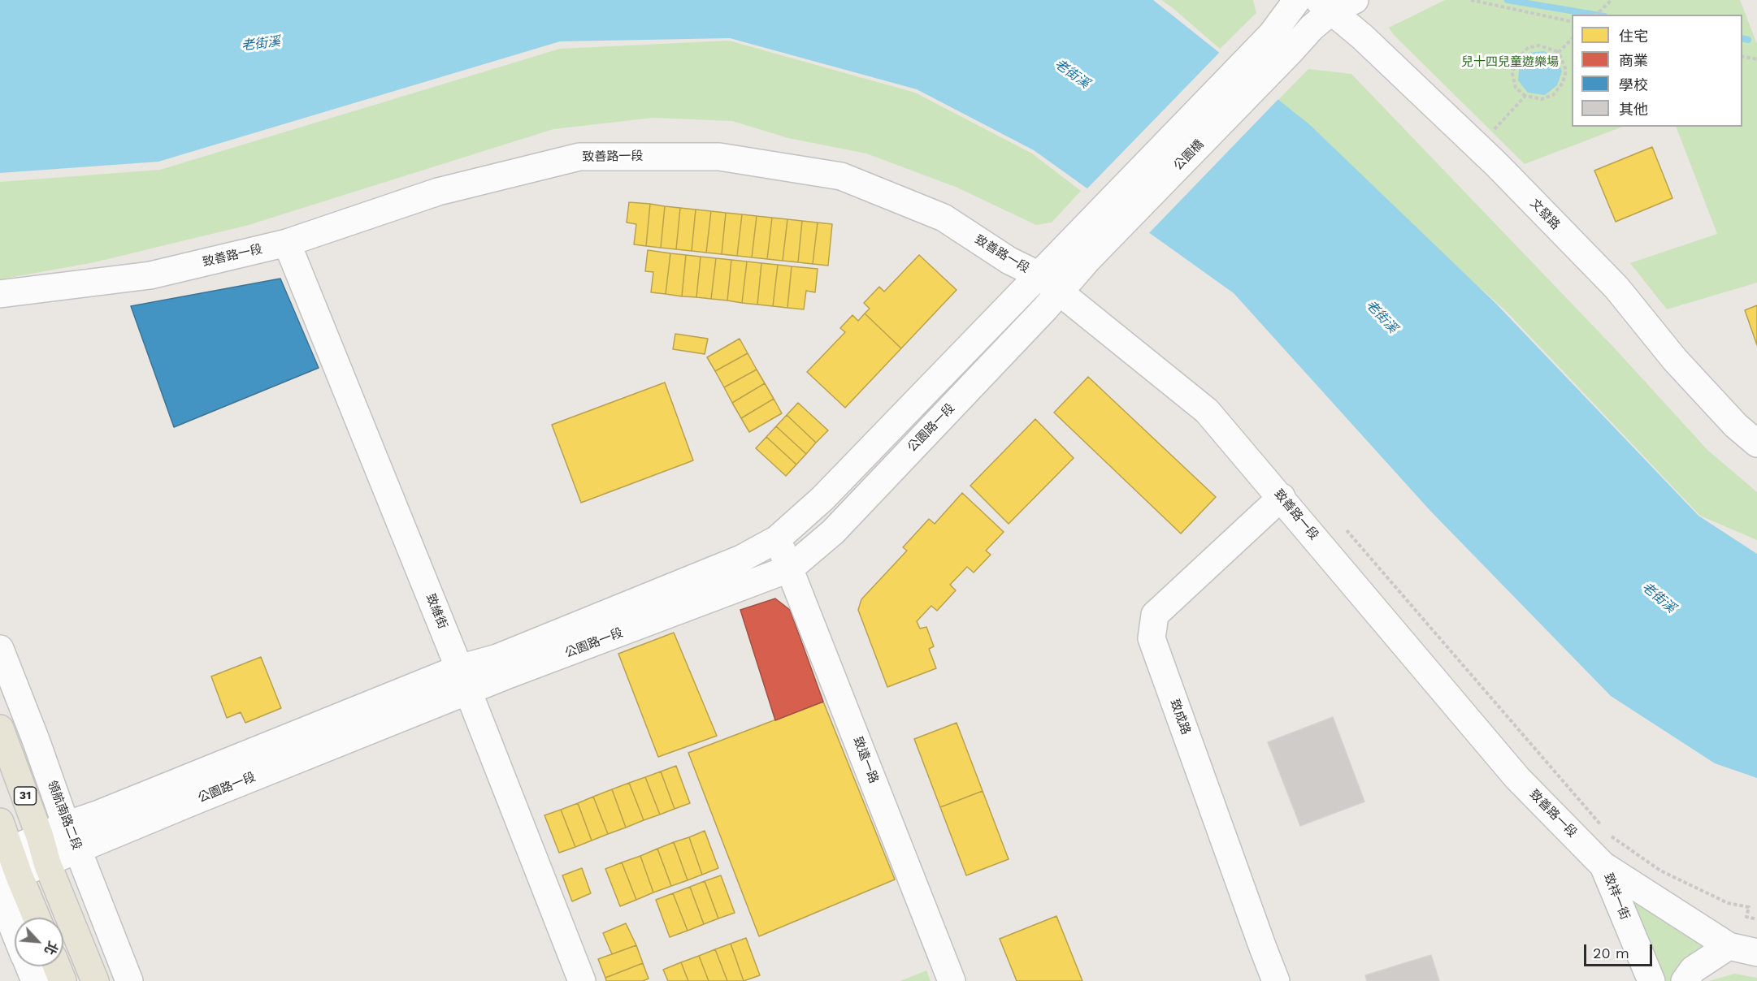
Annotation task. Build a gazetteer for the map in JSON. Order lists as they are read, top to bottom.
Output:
{
  "streets": {
    "main road": ["31"],
    "street": [
      "公園橋",
      "致善路一段",
      "文發路",
      "公園路一段",
      "致維街",
      "致成路",
      "致遠一路",
      "領航南路二段",
      "致祥一街"
    ]
  },
  "crossings": [
    ["公園橋", "公園路一段"],
    ["致善路一段", "公園路一段"],
    ["致善路一段", "致維街"],
    ["致善路一段", "致成路"],
    ["致善路一段", "致祥一街"],
    ["公園路一段", "致維街"],
    ["公園路一段", "致遠一路"],
    ["公園路一段", "31"],
    ["公園路一段", "領航南路二段"]
  ],
  "water": ["老街溪"],
  "parks": ["兒十四兒童遊樂場"],
  "legend": [
    "住宅",
    "商業",
    "學校",
    "其他"
  ],
  "scale_bar": "20 m",
  "north": "bottom right"
}
